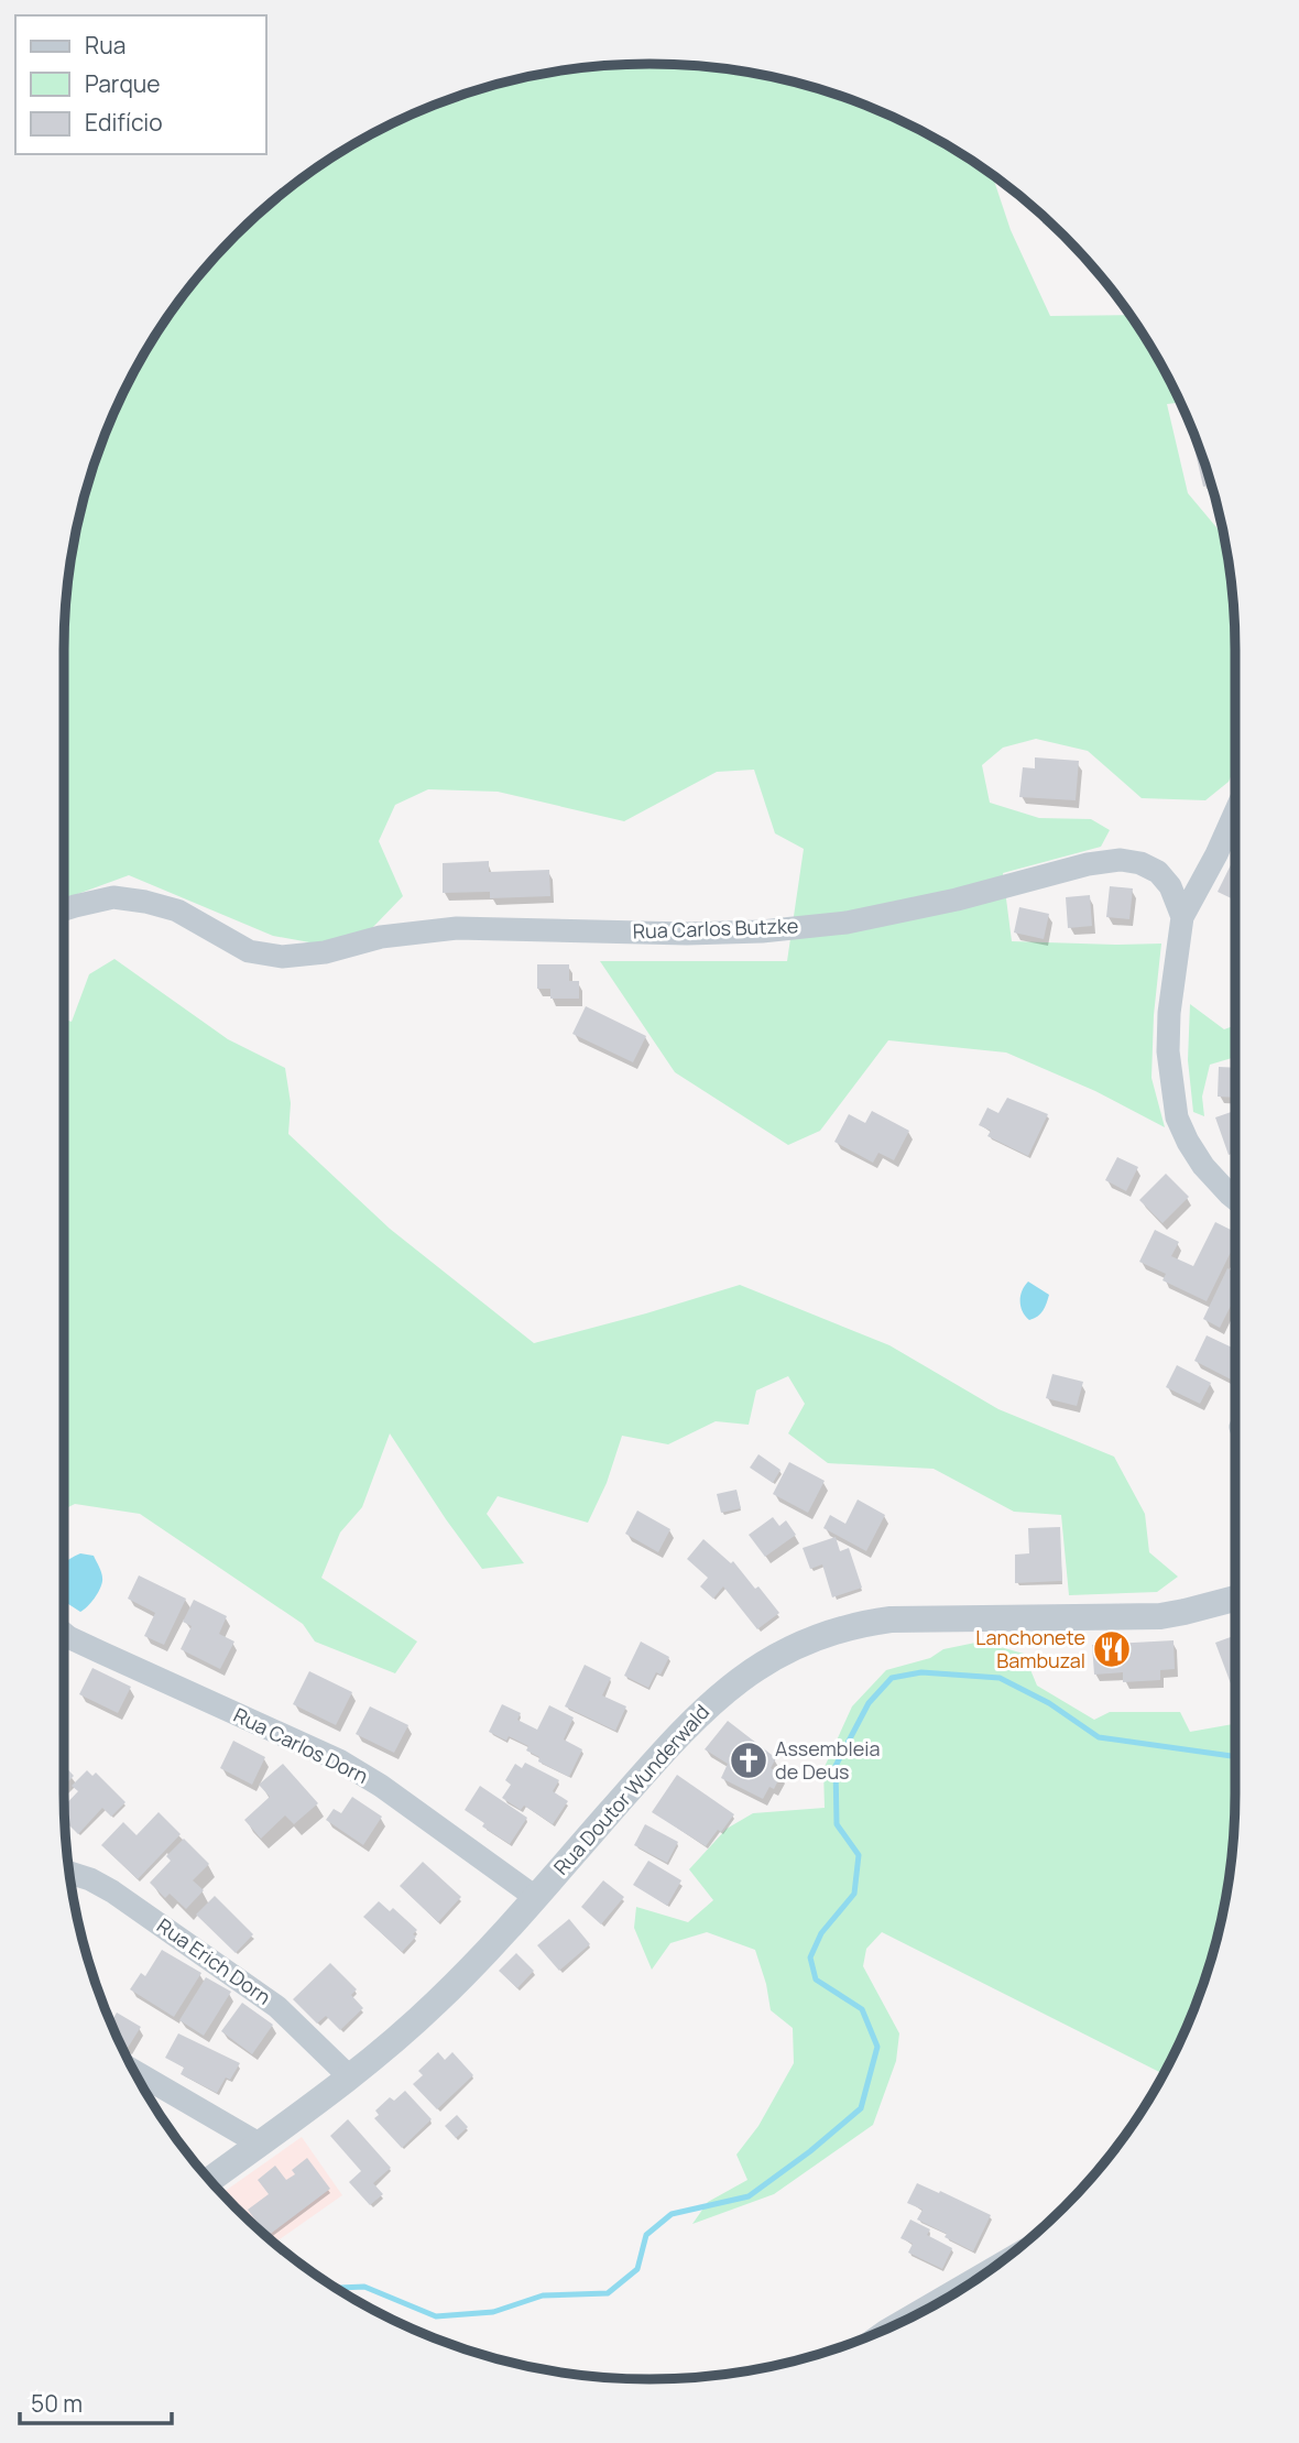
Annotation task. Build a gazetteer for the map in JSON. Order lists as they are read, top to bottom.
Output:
{
  "streets": {
    "street": [
      "Rua Carlos Butzke",
      "Rua Carlos Dorn",
      "Rua Doutor Wunderwald",
      "Rua Erich Dorn"
    ]
  },
  "crossings": [
    ["Rua Carlos Dorn", "Rua Doutor Wunderwald"],
    ["Rua Doutor Wunderwald", "Rua Erich Dorn"]
  ],
  "places": {
    "restaurant": ["Lanchonete Bambuzal"],
    "church": ["Assembleia de Deus"]
  },
  "legend": ["Rua", "Parque", "Edifício"],
  "scale_bar": "50 m"
}
